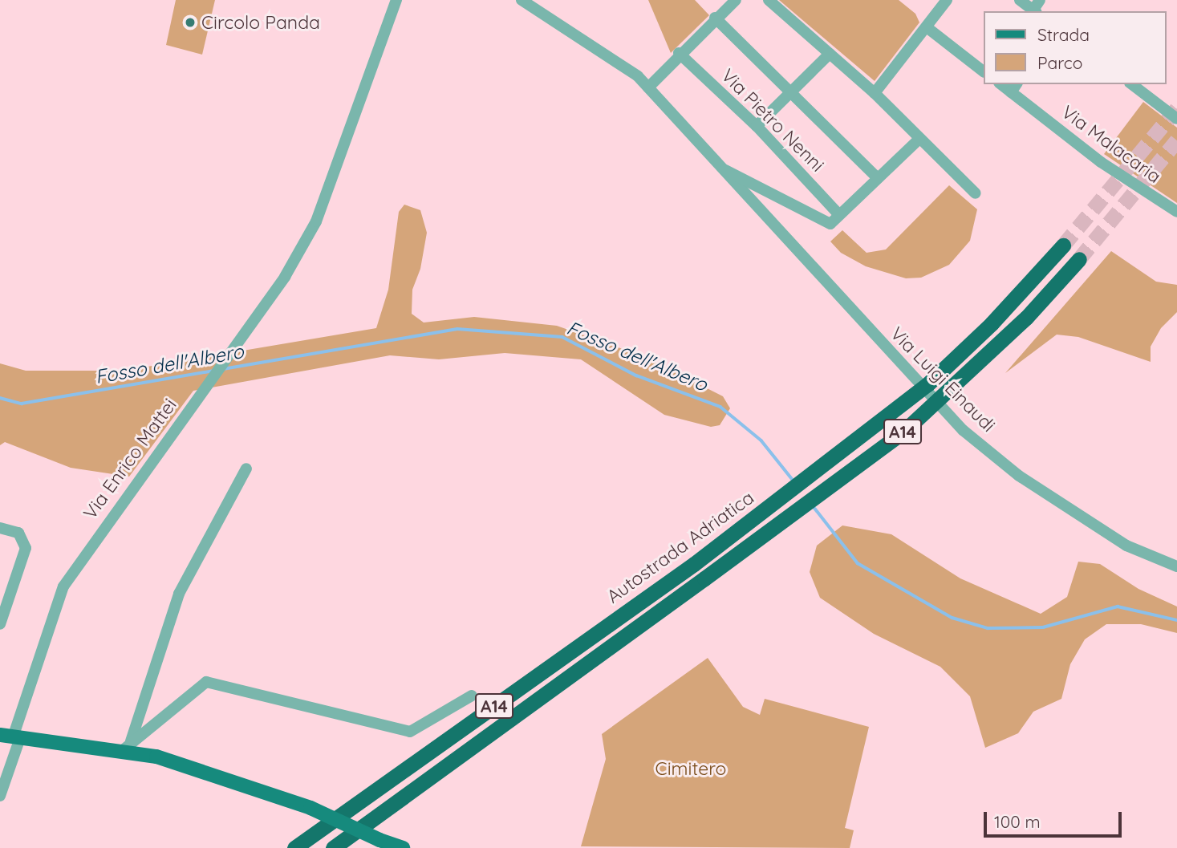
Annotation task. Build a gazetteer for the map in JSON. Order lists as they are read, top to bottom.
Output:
{
  "streets": {
    "highway": ["A14", "Autostrada Adriatica"],
    "street": [
      "Via Pietro Nenni",
      "Via Malacaria",
      "Via Luigi Einaudi",
      "Via Enrico Mattei"
    ]
  },
  "crossings": [
    ["Via Pietro Nenni", "Via Luigi Einaudi"]
  ],
  "water": ["Fosso dell'Albero"],
  "parks": ["Cimitero"],
  "places": ["Circolo Panda"],
  "legend": ["Strada", "Parco"],
  "scale_bar": "100 m"
}
